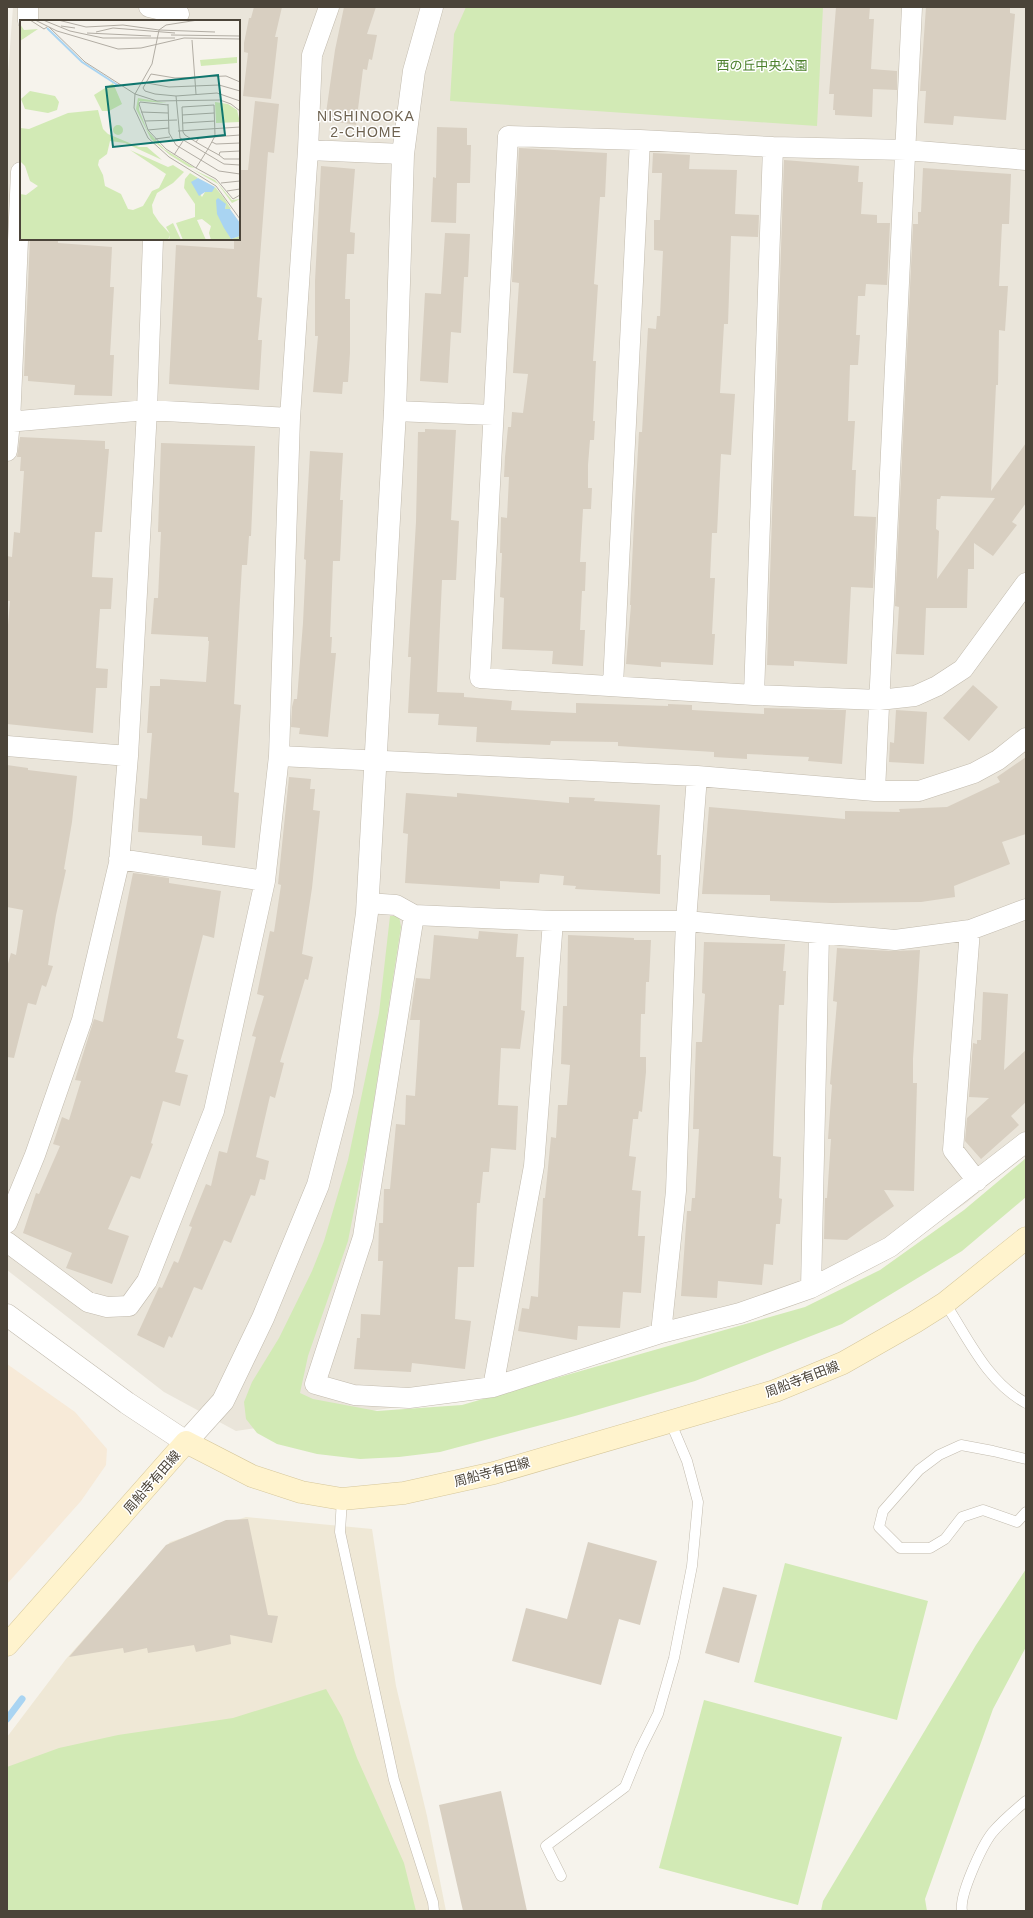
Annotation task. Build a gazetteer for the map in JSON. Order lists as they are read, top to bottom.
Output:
{
  "streets": {
    "main road": ["周船寺有田線"]
  },
  "districts": ["NISHINOOKA 2-CHOME"],
  "parks": ["西の丘中央公園"]
}
